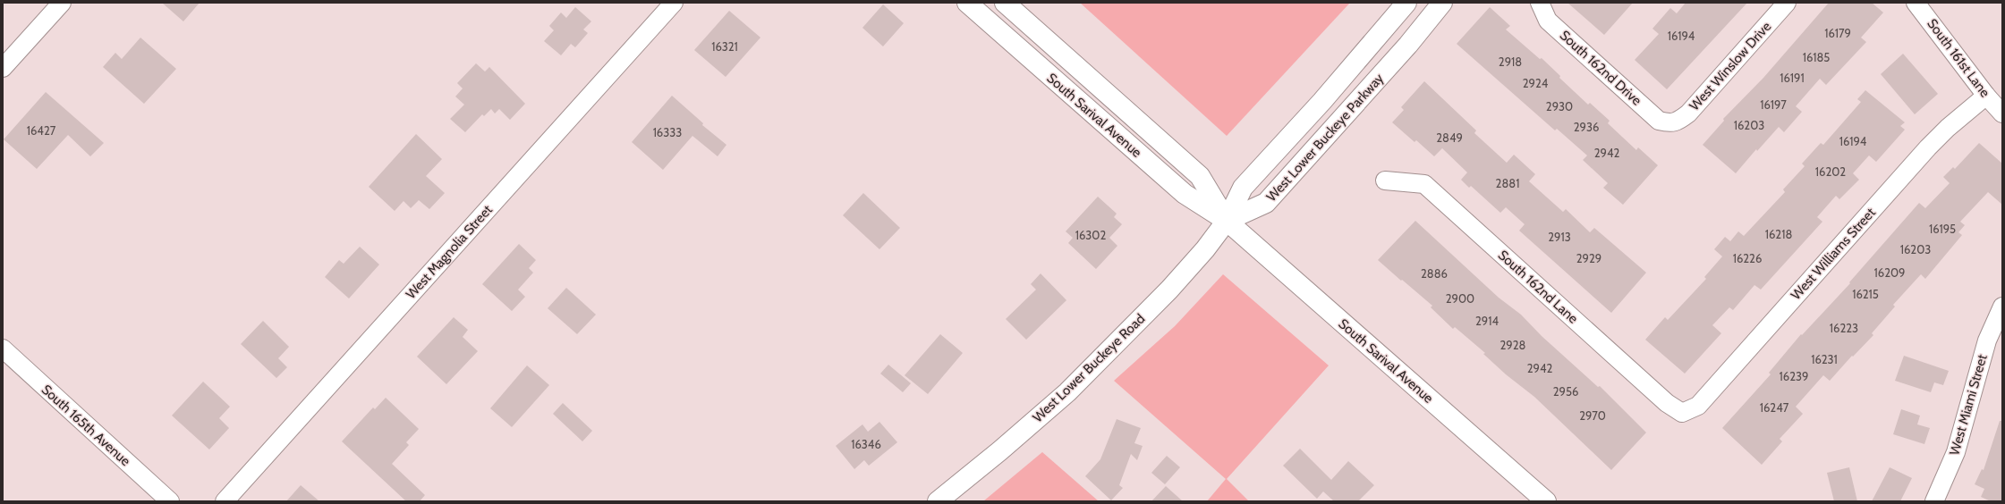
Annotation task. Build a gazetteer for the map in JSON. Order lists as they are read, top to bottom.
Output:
{
  "streets": {
    "main road": ["South Sarival Avenue", "West Lower Buckeye Parkway", "West Lower Buckeye Road"],
    "street": [
      "South 161st Lane",
      "West Winslow Drive",
      "South 162nd Drive",
      "West Magnolia Street",
      "West Williams Street",
      "South 162nd Lane",
      "West Miami Street",
      "South 165th Avenue"
    ]
  },
  "crossings": [
    ["South 161st Lane", "West Williams Street"],
    ["West Winslow Drive", "South 162nd Drive"],
    ["South Sarival Avenue", "West Lower Buckeye Parkway"],
    ["South Sarival Avenue", "West Lower Buckeye Road"],
    ["West Lower Buckeye Parkway", "West Lower Buckeye Road"],
    ["West Williams Street", "South 162nd Lane"]
  ],
  "house_numbers": [
    "16179",
    "16194",
    "16321",
    "16185",
    "2918",
    "16191",
    "2924",
    "16197",
    "2930",
    "16203",
    "2936",
    "16427",
    "16333",
    "2849",
    "16194",
    "2942",
    "16202",
    "2881",
    "16195",
    "16218",
    "16302",
    "2913",
    "16203",
    "2929",
    "16226",
    "16209",
    "2886",
    "16215",
    "2900",
    "2914",
    "16223",
    "2928",
    "16231",
    "2942",
    "16239",
    "2956",
    "16247",
    "2970",
    "16346"
  ]
}
